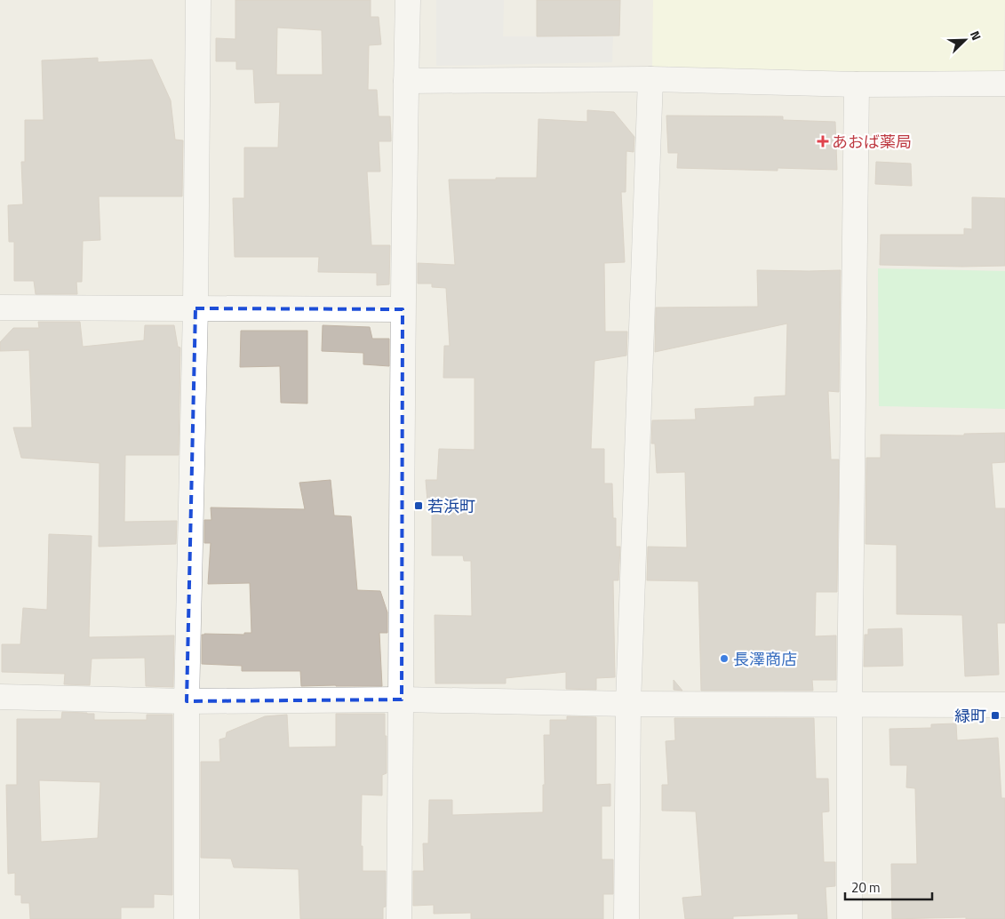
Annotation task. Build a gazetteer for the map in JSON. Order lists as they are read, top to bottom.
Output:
{
  "places": {
    "health": ["あおば薬局"],
    "transit": ["若浜町", "緑町"],
    "other": ["長澤商店"]
  },
  "scale_bar": "20 m",
  "north": "top right"
}
